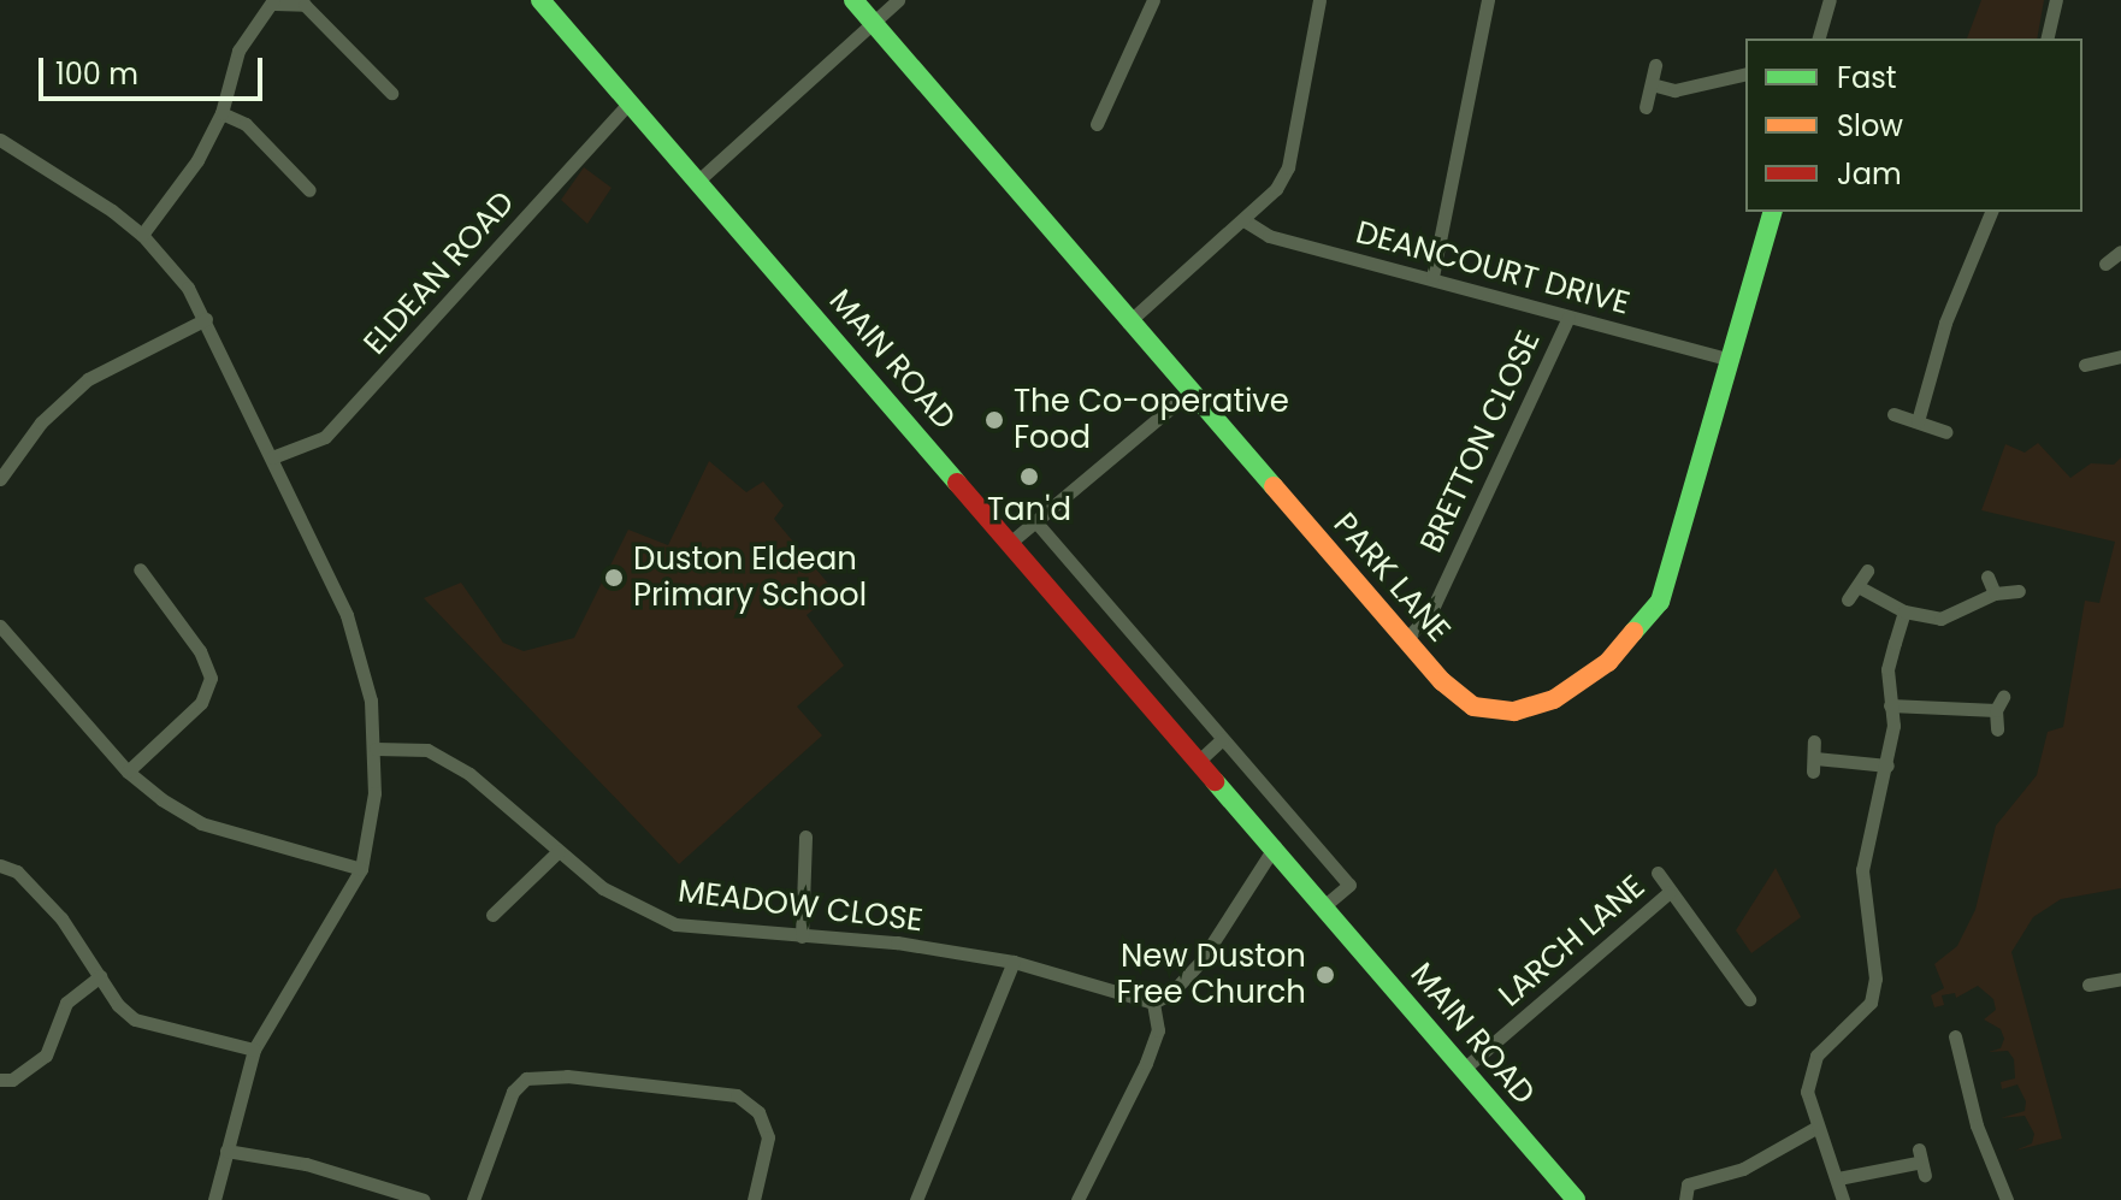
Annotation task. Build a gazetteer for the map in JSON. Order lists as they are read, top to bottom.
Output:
{
  "streets": {
    "street": [
      "DEANCOURT DRIVE",
      "ELDEAN ROAD",
      "MAIN ROAD",
      "BRETTON CLOSE",
      "PARK LANE",
      "MEADOW CLOSE",
      "LARCH LANE"
    ]
  },
  "crossings": [
    ["DEANCOURT DRIVE", "BRETTON CLOSE"],
    ["DEANCOURT DRIVE", "PARK LANE"],
    ["ELDEAN ROAD", "MAIN ROAD"],
    ["MAIN ROAD", "LARCH LANE"],
    ["BRETTON CLOSE", "PARK LANE"]
  ],
  "places": [
    "The Co-operative Food",
    "Tan'd",
    "Duston Eldean Primary School",
    "New Duston Free Church"
  ],
  "legend": ["Fast", "Slow", "Jam"],
  "scale_bar": "100 m"
}
